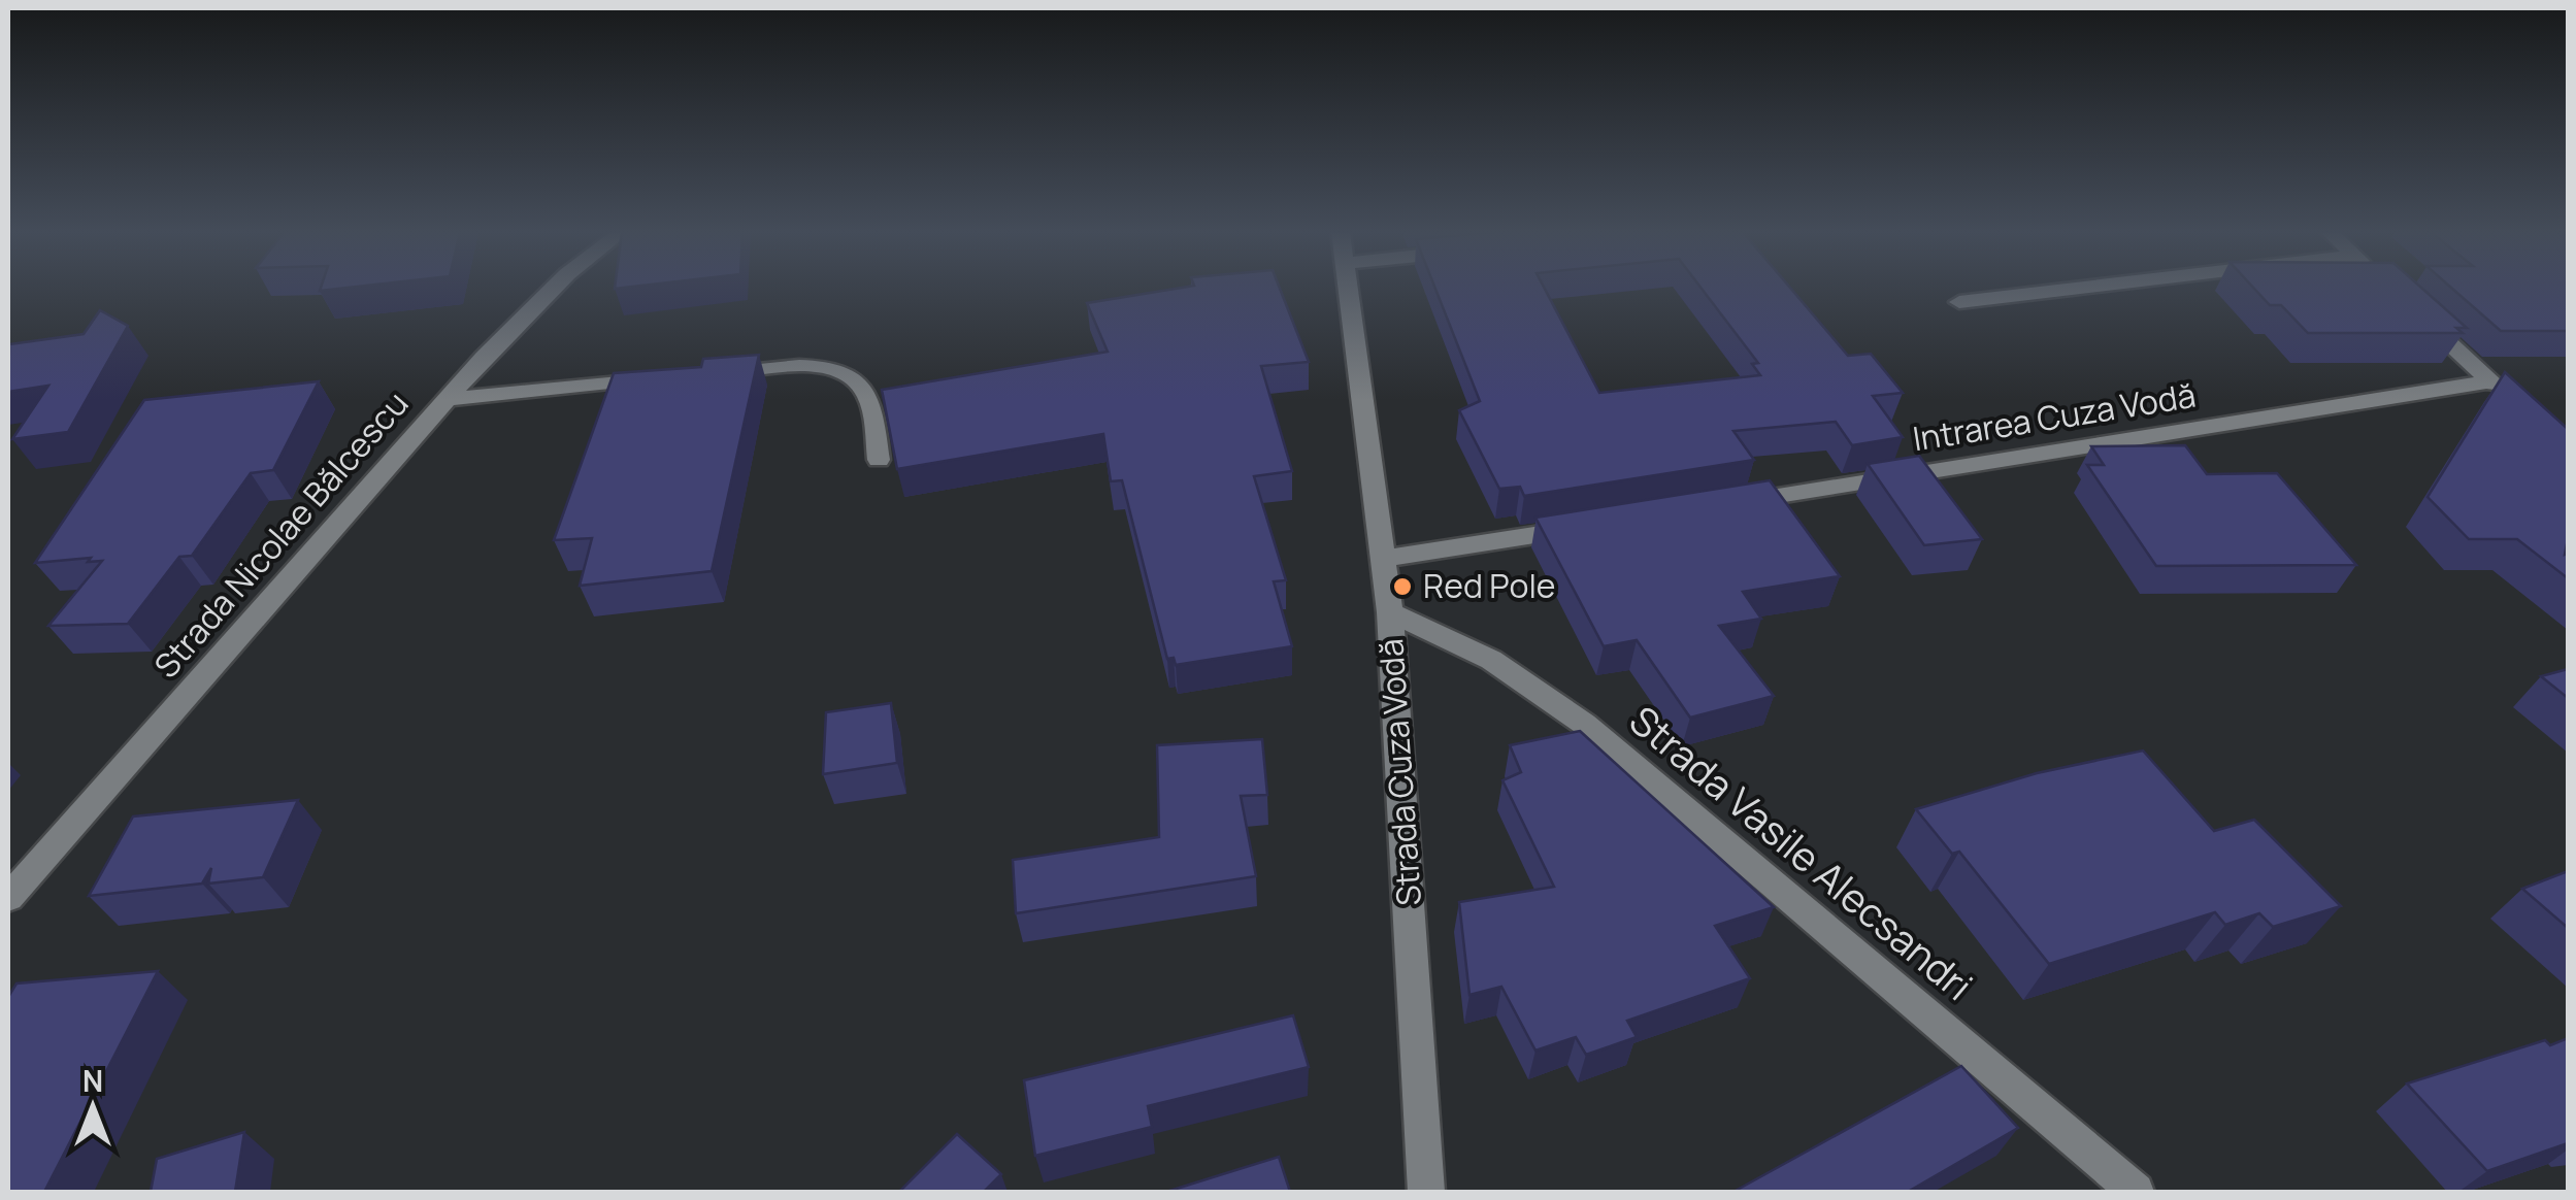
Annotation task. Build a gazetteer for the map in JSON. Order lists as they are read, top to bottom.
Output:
{
  "streets": {
    "street": [
      "Intrarea Cuza Vodă",
      "Strada Nicolae Bălcescu",
      "Strada Cuza Vodă",
      "Strada Vasile Alecsandri"
    ]
  },
  "crossings": [
    ["Strada Cuza Vodă", "Strada Vasile Alecsandri"]
  ],
  "places": ["Red Pole"],
  "north": "top"
}
